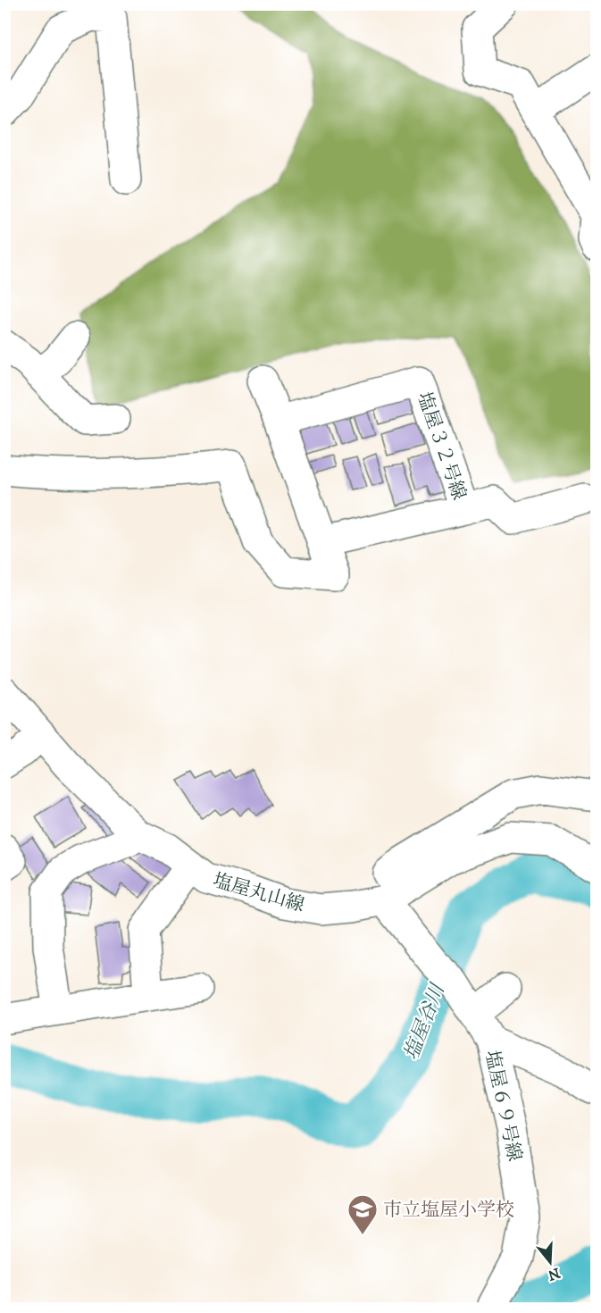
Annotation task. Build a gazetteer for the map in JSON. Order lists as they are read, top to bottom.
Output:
{
  "streets": {
    "street": ["塩屋３２号線", "塩屋丸山線", "塩屋６９号線"]
  },
  "crossings": [
    ["塩屋丸山線", "塩屋６９号線"]
  ],
  "water": ["塩屋谷川"],
  "places": {
    "school or university": ["市立塩屋小学校"]
  },
  "north": "bottom"
}
